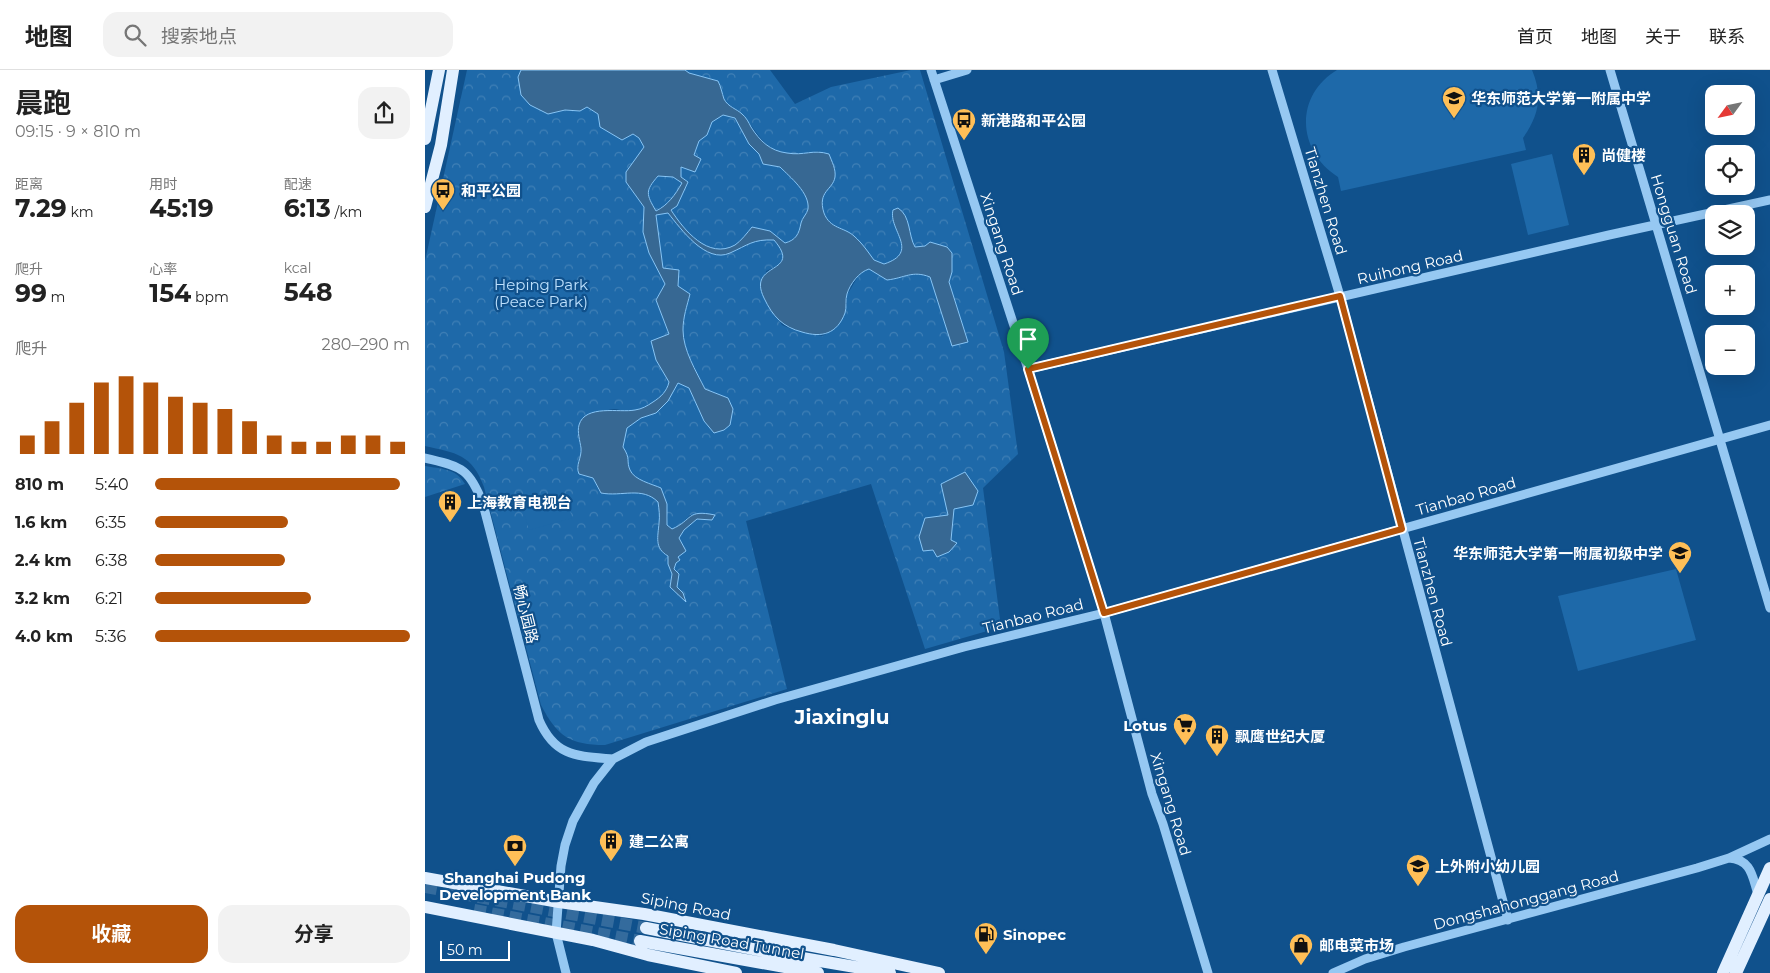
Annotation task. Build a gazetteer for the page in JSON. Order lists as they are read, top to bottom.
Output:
{
  "streets": {
    "main road": ["Siping Road", "Siping Road Tunnel"],
    "street": [
      "Tianzhen Road",
      "Hongguan Road",
      "Xingang Road",
      "Ruihong Road",
      "Tianbao Road",
      "畅心园路",
      "Dongshahonggang Road"
    ]
  },
  "crossings": [
    ["Tianzhen Road", "Ruihong Road"],
    ["Tianzhen Road", "Tianbao Road"],
    ["Tianzhen Road", "Dongshahonggang Road"],
    ["Hongguan Road", "Ruihong Road"],
    ["Hongguan Road", "Tianbao Road"],
    ["Xingang Road", "Ruihong Road"],
    ["Xingang Road", "Tianbao Road"],
    ["Tianbao Road", "畅心园路"],
    ["Tianbao Road", "Siping Road"]
  ],
  "districts": ["Jiaxinglu"],
  "parks": ["Heping Park (Peace Park)"],
  "places": {
    "school or university": ["华东师范大学第一附属中学", "华东师范大学第一附属初级中学", "上外附小幼儿园"],
    "bus stop": ["新港路和平公园", "和平公园"],
    "building": [
      "尚健楼",
      "上海教育电视台",
      "飘鹰世纪大厦",
      "建二公寓"
    ],
    "supermarket": ["Lotus"],
    "bank": ["Shanghai Pudong Development Bank"],
    "fuel station": ["Sinopec"],
    "shop": ["邮电菜市场"]
  },
  "scale_bar": "50 m",
  "north": "bottom left",
  "page": {
    "header": "地图",
    "search": "搜索地点",
    "nav": [
      "首页",
      "地图",
      "关于",
      "联系"
    ],
    "heading": ["晨跑", "09:15 · 9 × 810 m"],
    "map_buttons": ["+", "−"],
    "stats": [
      ["距离", "7.29 km"],
      ["用时", "45:19"],
      ["配速", "6:13 /km"],
      ["爬升", "99 m"],
      ["心率", "154 bpm"],
      ["kcal", "548"]
    ],
    "chart": ["爬升", "280–290 m"],
    "list": [
      {
        "name": "810 m",
        "note": "5:40"
      },
      {
        "name": "1.6 km",
        "note": "6:35"
      },
      {
        "name": "2.4 km",
        "note": "6:38"
      },
      {
        "name": "3.2 km",
        "note": "6:21"
      },
      {
        "name": "4.0 km",
        "note": "5:36"
      }
    ],
    "buttons": ["收藏", "分享"],
    "scale": "50 m"
  }
}
